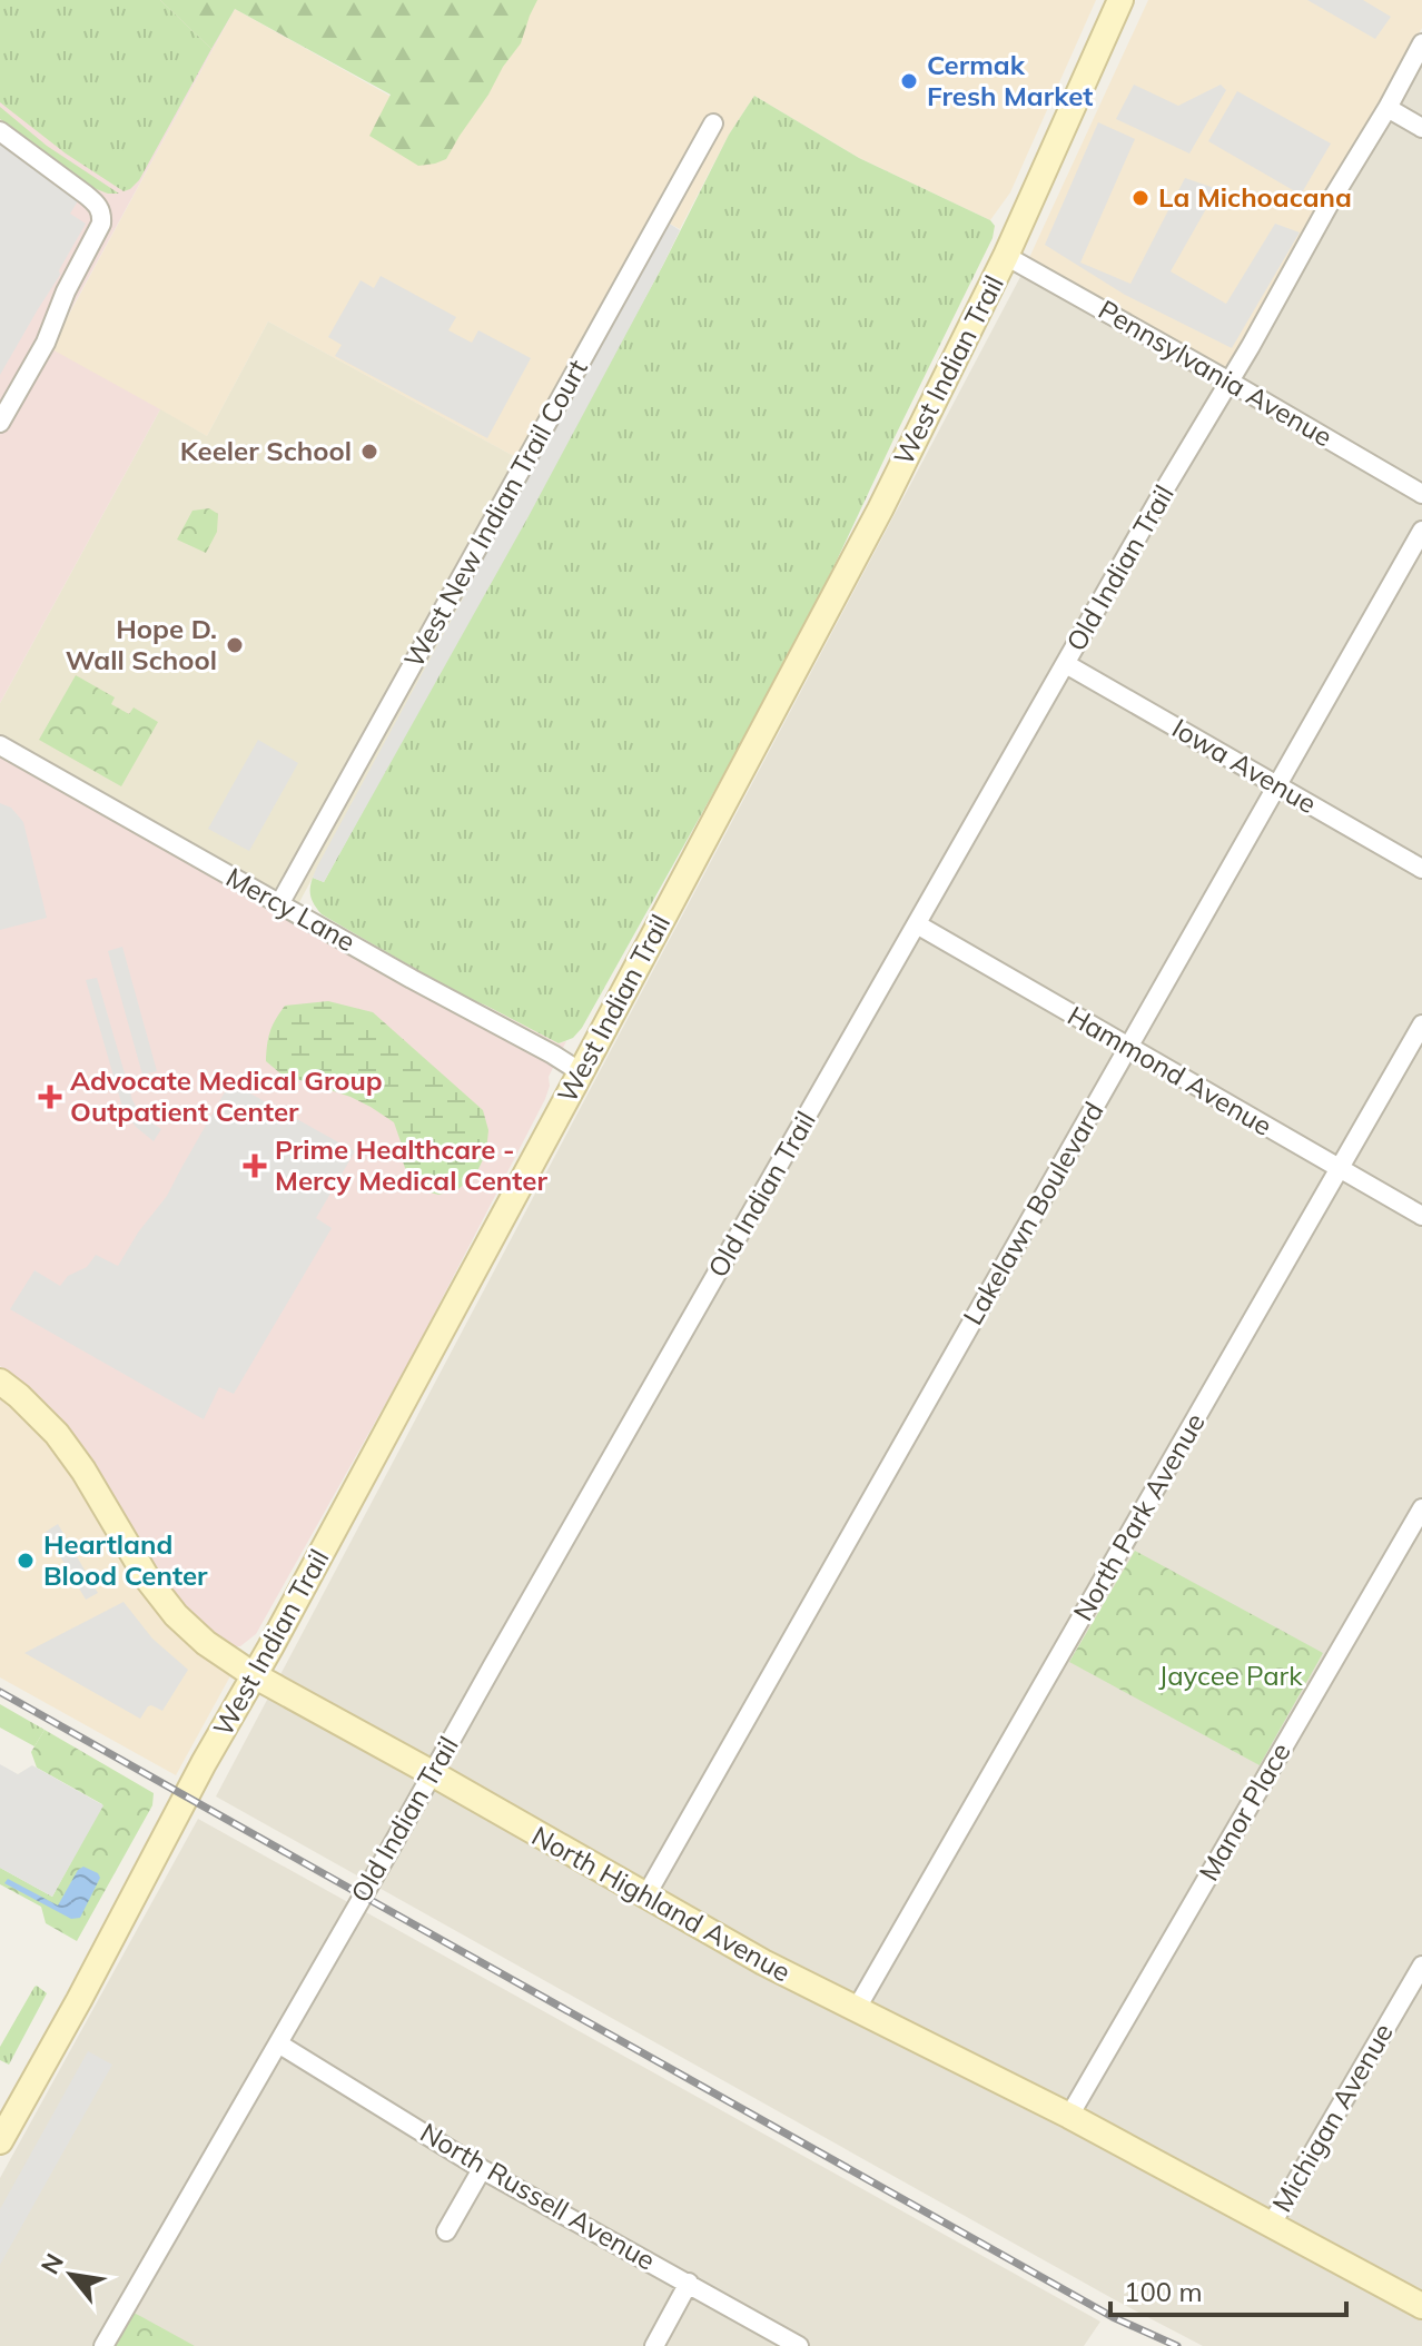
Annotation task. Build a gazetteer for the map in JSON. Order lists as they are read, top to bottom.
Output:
{
  "streets": {
    "main road": ["West Indian Trail", "North Highland Avenue"],
    "street": [
      "Pennsylvania Avenue",
      "West New Indian Trail Court",
      "Old Indian Trail",
      "Iowa Avenue",
      "Mercy Lane",
      "Hammond Avenue",
      "Lakelawn Boulevard",
      "North Park Avenue",
      "Manor Place",
      "Michigan Avenue",
      "North Russell Avenue"
    ]
  },
  "crossings": [
    ["West Indian Trail", "Pennsylvania Avenue"],
    ["West Indian Trail", "Mercy Lane"],
    ["West Indian Trail", "North Highland Avenue"],
    ["Pennsylvania Avenue", "Old Indian Trail"],
    ["West New Indian Trail Court", "Mercy Lane"],
    ["Old Indian Trail", "Iowa Avenue"],
    ["Old Indian Trail", "Hammond Avenue"],
    ["Old Indian Trail", "North Highland Avenue"],
    ["Old Indian Trail", "North Russell Avenue"],
    ["Iowa Avenue", "Lakelawn Boulevard"],
    ["Hammond Avenue", "Lakelawn Boulevard"],
    ["Hammond Avenue", "North Park Avenue"],
    ["Lakelawn Boulevard", "North Highland Avenue"],
    ["North Park Avenue", "North Highland Avenue"],
    ["Manor Place", "North Highland Avenue"],
    ["North Highland Avenue", "Michigan Avenue"]
  ],
  "parks": ["Jaycee Park"],
  "places": {
    "other": [
      "Cermak Fresh Market",
      "La Michoacana",
      "Keeler School",
      "Hope D. Wall School",
      "Heartland Blood Center"
    ],
    "health": ["Advocate Medical Group Outpatient Center", "Prime Healthcare - Mercy Medical Center"]
  },
  "scale_bar": "100 m",
  "north": "top left"
}
